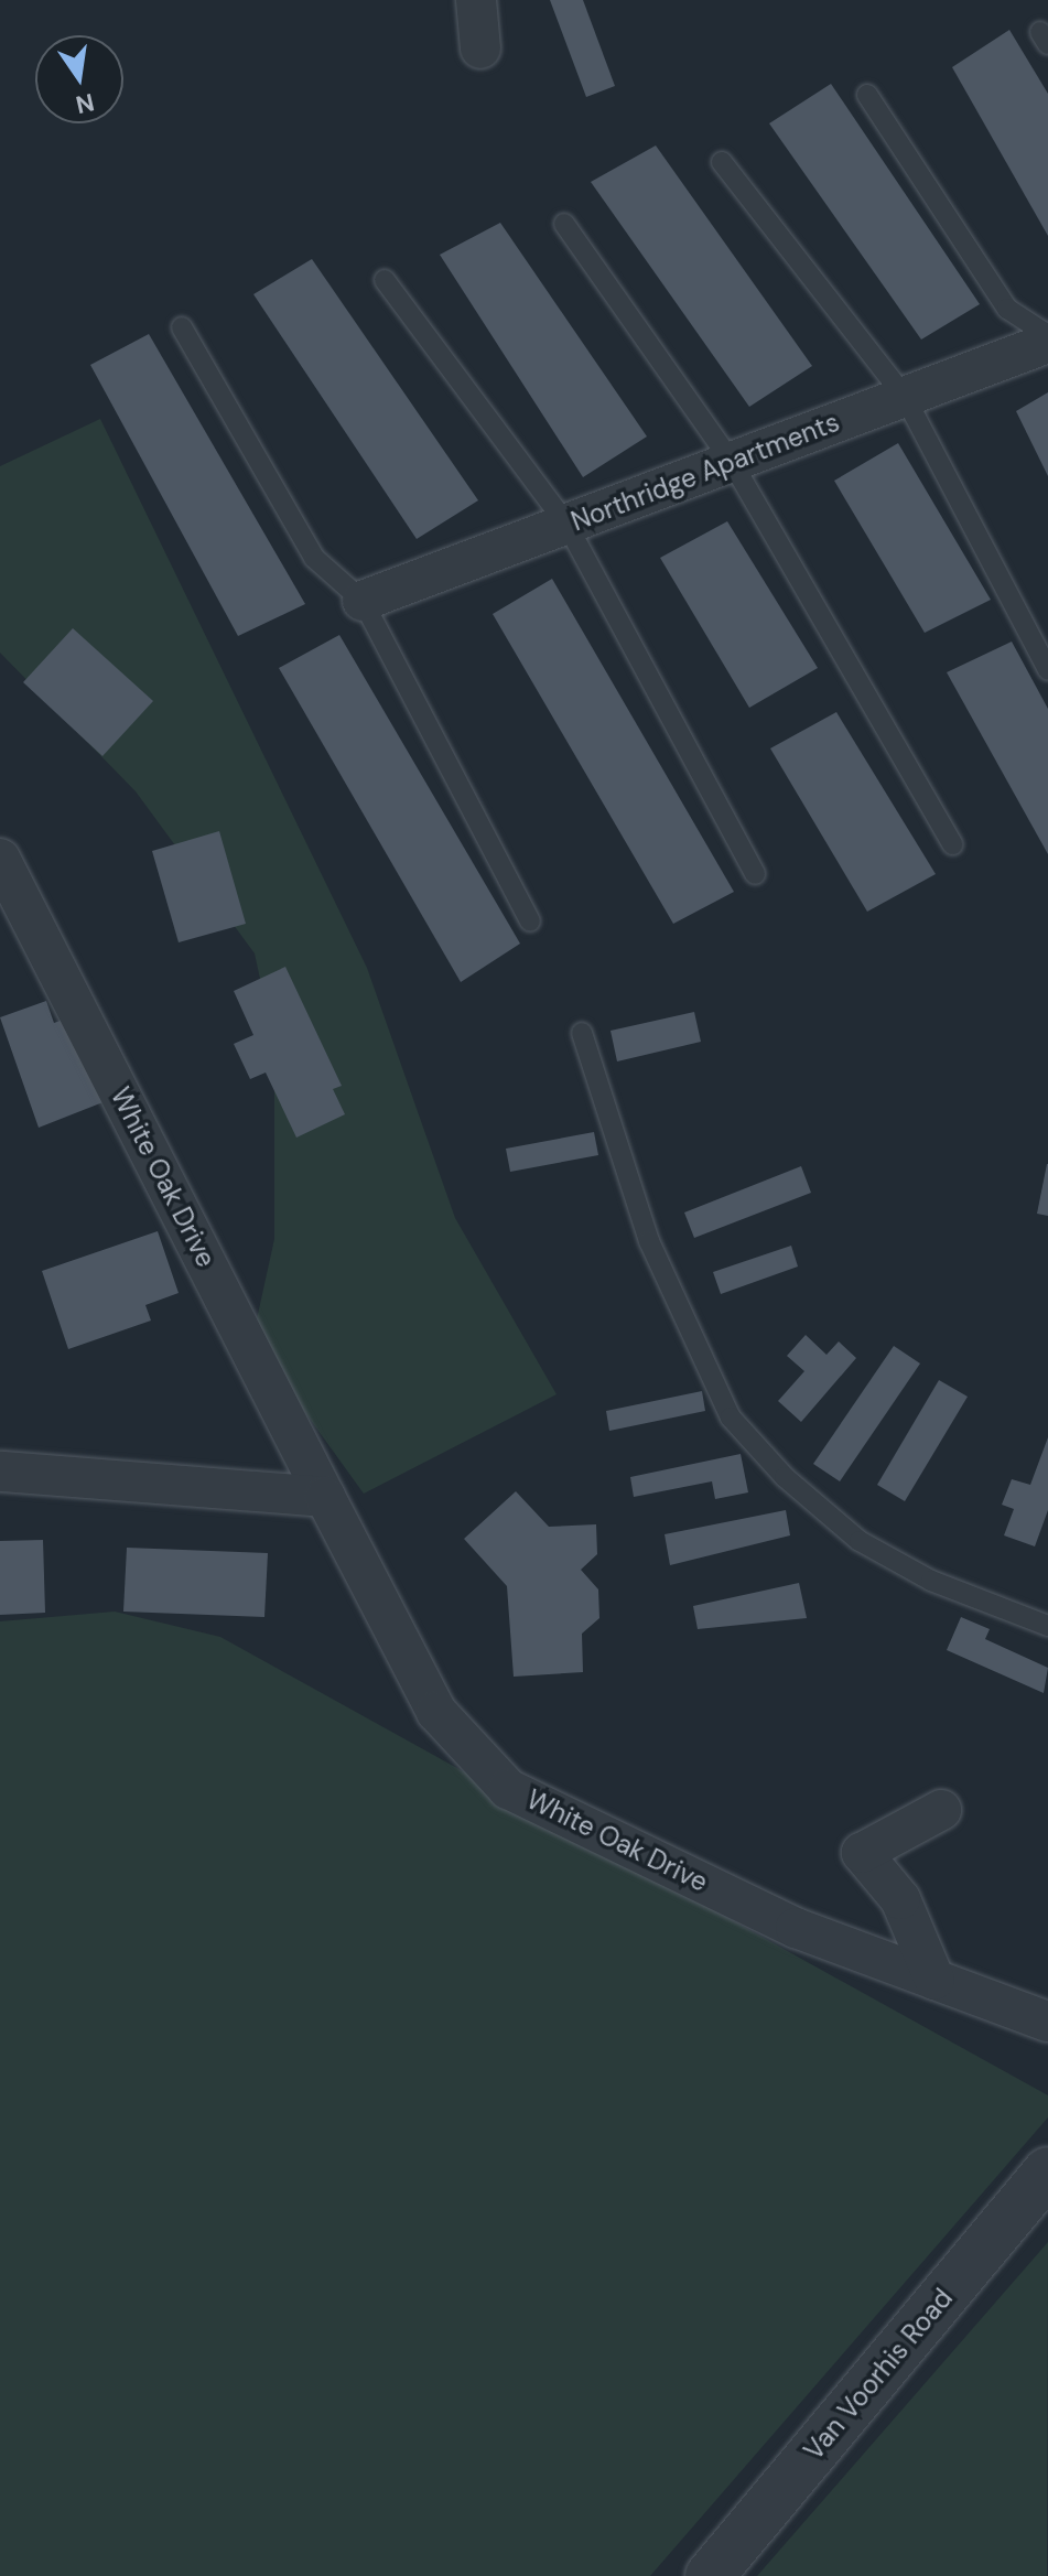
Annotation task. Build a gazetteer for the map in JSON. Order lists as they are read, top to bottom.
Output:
{
  "streets": {
    "street": ["Northridge Apartments", "White Oak Drive", "Van Voorhis Road"]
  },
  "north": "bottom"
}
